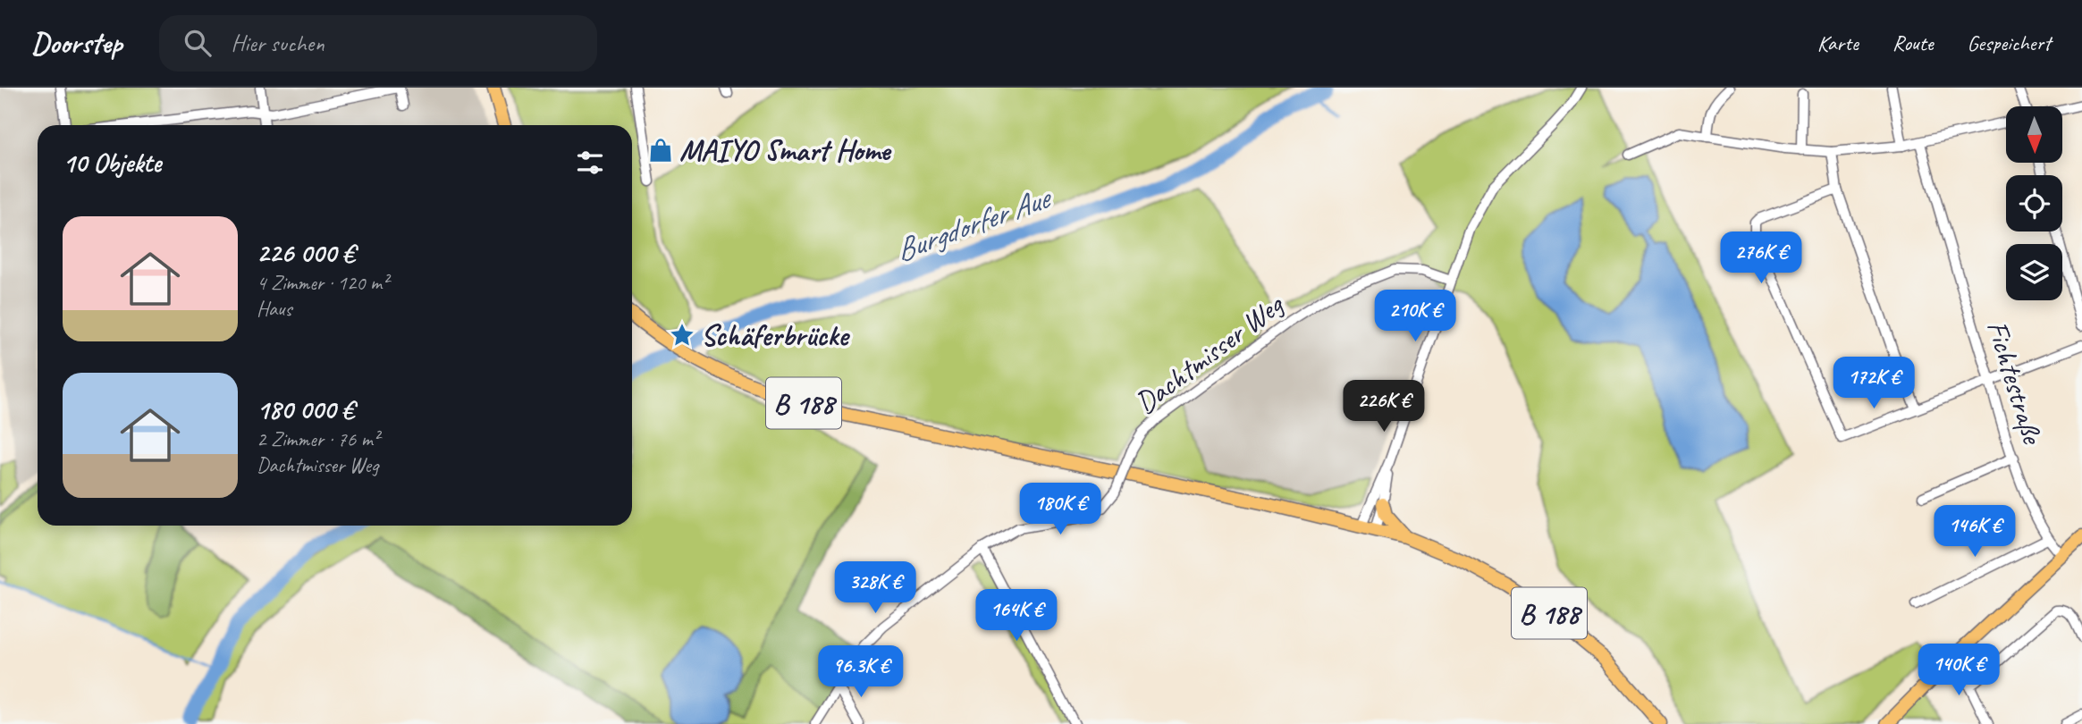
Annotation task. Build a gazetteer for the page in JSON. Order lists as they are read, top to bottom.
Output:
{
  "streets": {
    "main road": ["B 188"],
    "street": ["Dachtmisser Weg", "Fichtestraße"]
  },
  "water": ["Burgdorfer Aue"],
  "places": {
    "shop": ["MAIYO Smart Home"],
    "place": ["Schäferbrücke"]
  },
  "north": "bottom",
  "page": {
    "header": "Doorstep",
    "search": "Hier suchen",
    "nav": ["Karte", "Route", "Gespeichert"],
    "heading": "10 Objekte",
    "list": [
      {
        "name": "226 000 €",
        "note": "4 Zimmer · 120 m² · Haus"
      },
      {
        "name": "180 000 €",
        "note": "2 Zimmer · 76 m² · Dachtmisser Weg"
      }
    ],
    "price": [
      "276K €",
      "210K €",
      "172K €",
      "226K €",
      "180K €",
      "146K €",
      "328K €",
      "164K €",
      "140K €",
      "96.3K €"
    ]
  }
}
